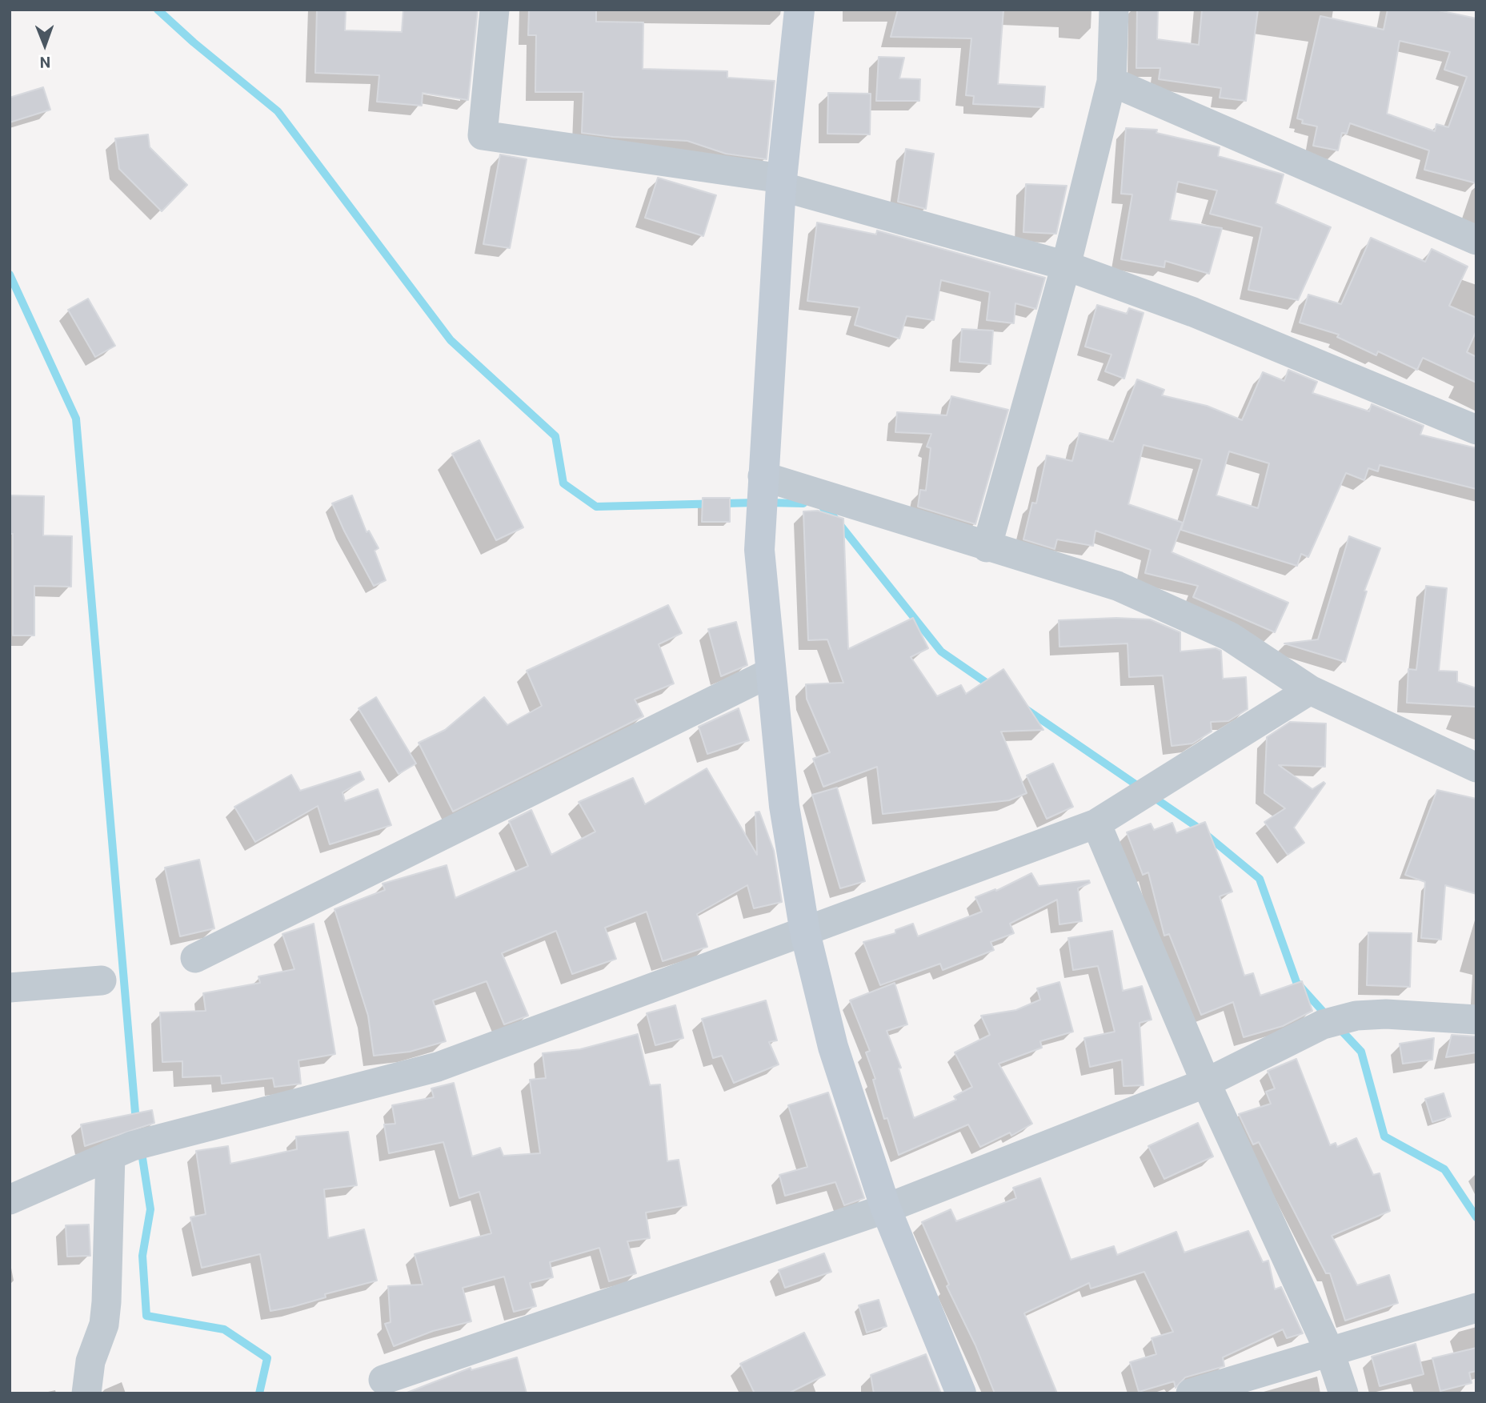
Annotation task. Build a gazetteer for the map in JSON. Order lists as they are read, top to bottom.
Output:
{
  "north": "bottom"
}
